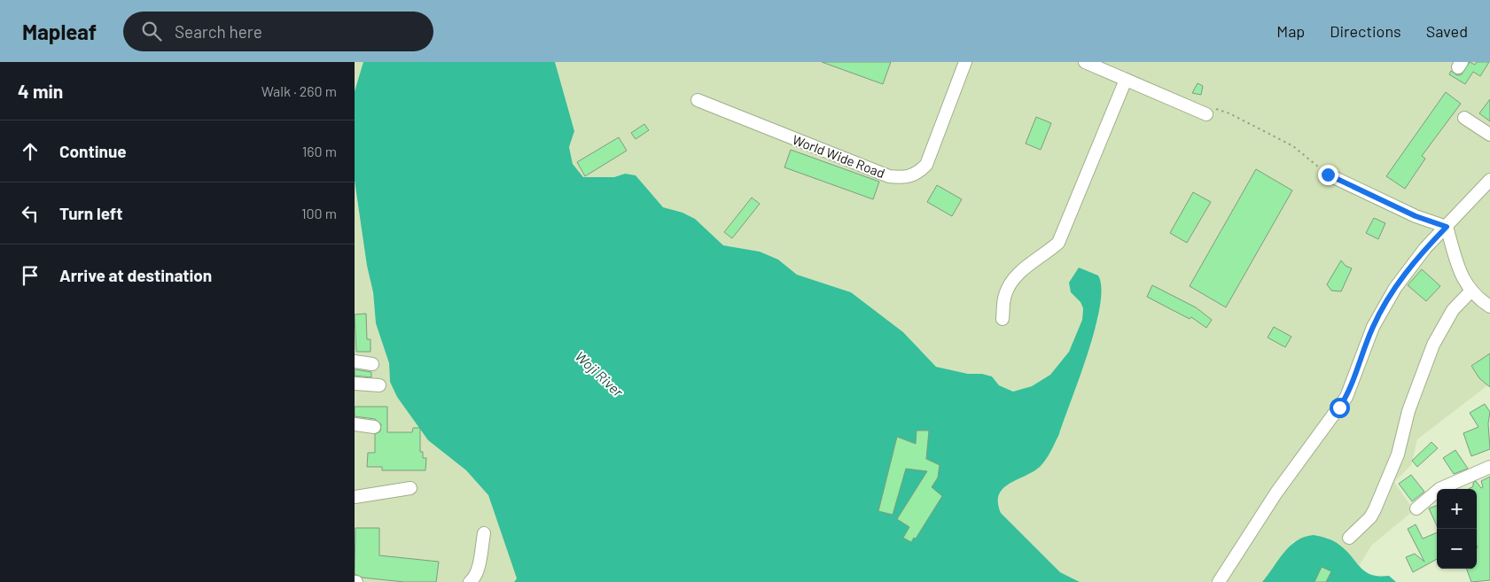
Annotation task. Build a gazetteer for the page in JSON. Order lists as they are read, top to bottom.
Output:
{
  "streets": {
    "street": ["World Wide Road"]
  },
  "water": ["Woji River"],
  "page": {
    "header": "Mapleaf",
    "search": "Search here",
    "nav": ["Map", "Directions", "Saved"],
    "heading": ["4 min", "Walk · 260 m"],
    "list": [
      ["Continue", "160 m"],
      ["Turn left", "100 m"],
      "Arrive at destination"
    ],
    "map_buttons": ["+", "−"]
  }
}
